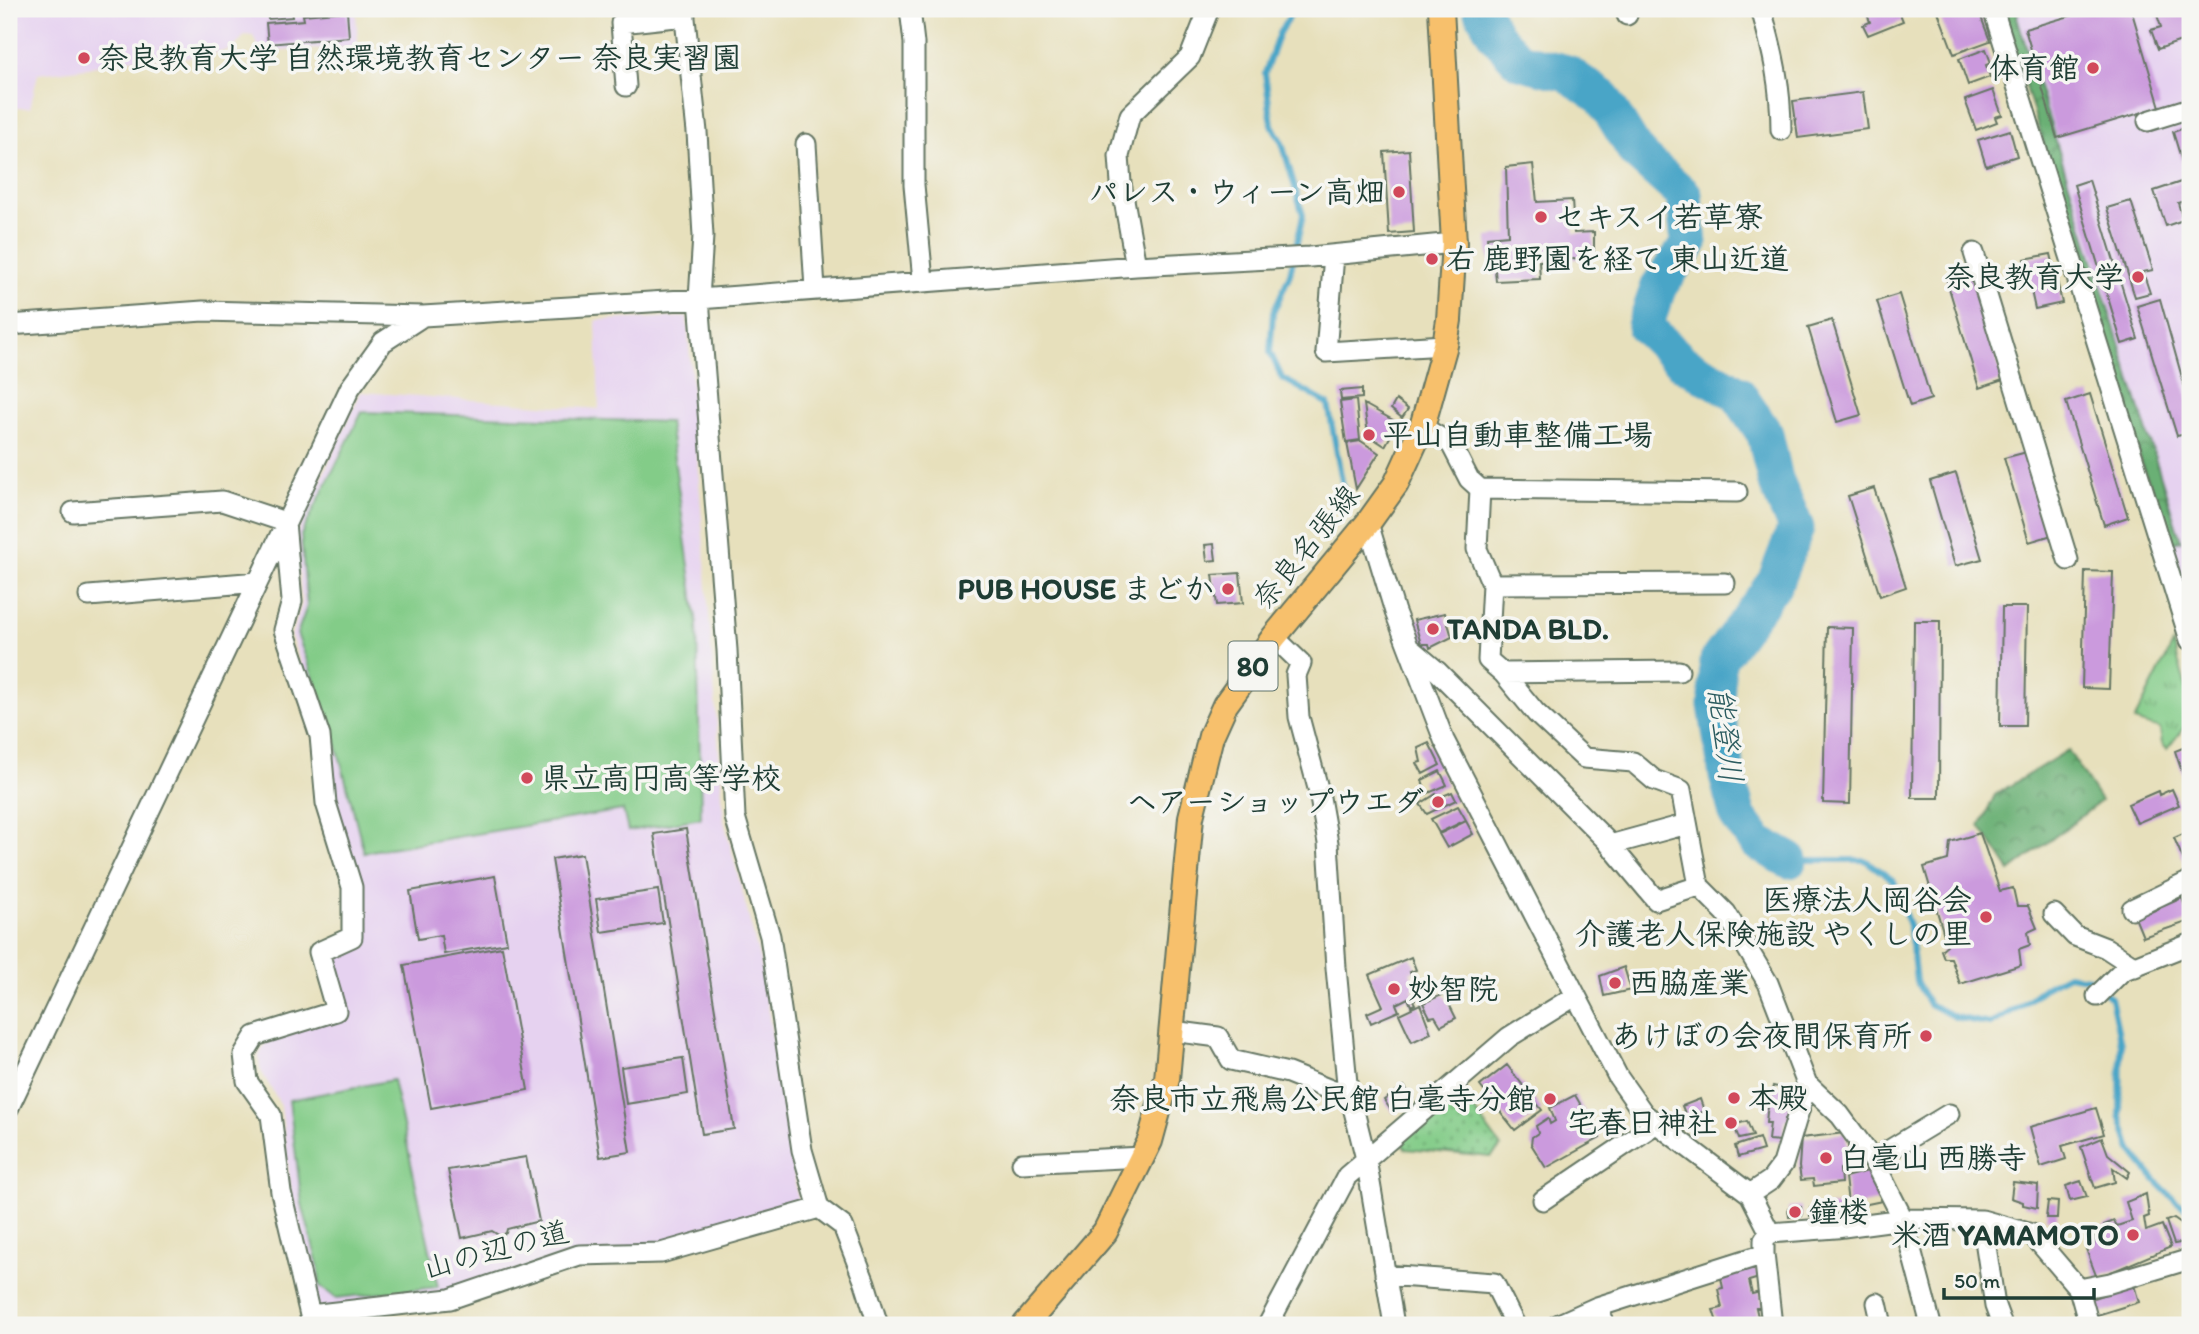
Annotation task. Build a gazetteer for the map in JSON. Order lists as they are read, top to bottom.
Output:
{
  "streets": {
    "main road": ["奈良名張線", "80"],
    "street": ["山の辺の道"]
  },
  "water": ["能登川"],
  "places": [
    "奈良教育大学 自然環境教育センター 奈良実習園",
    "体育館",
    "パレス・ウィーン高畑",
    "セキスイ若草寮",
    "右 鹿野園を経て 東山近道",
    "奈良教育大学",
    "平山自動車整備工場",
    "PUB HOUSE まどか",
    "TANDA BLD.",
    "県立高円高等学校",
    "ヘアーショップウエダ",
    "医療法人岡谷会 介護老人保険施設 やくしの里",
    "西脇産業",
    "妙智院",
    "あけぼの会夜間保育所",
    "本殿",
    "奈良市立飛鳥公民館 白毫寺分館",
    "宅春日神社",
    "白毫山 西勝寺",
    "鐘楼",
    "米酒 YAMAMOTO"
  ],
  "scale_bar": "50 m"
}
